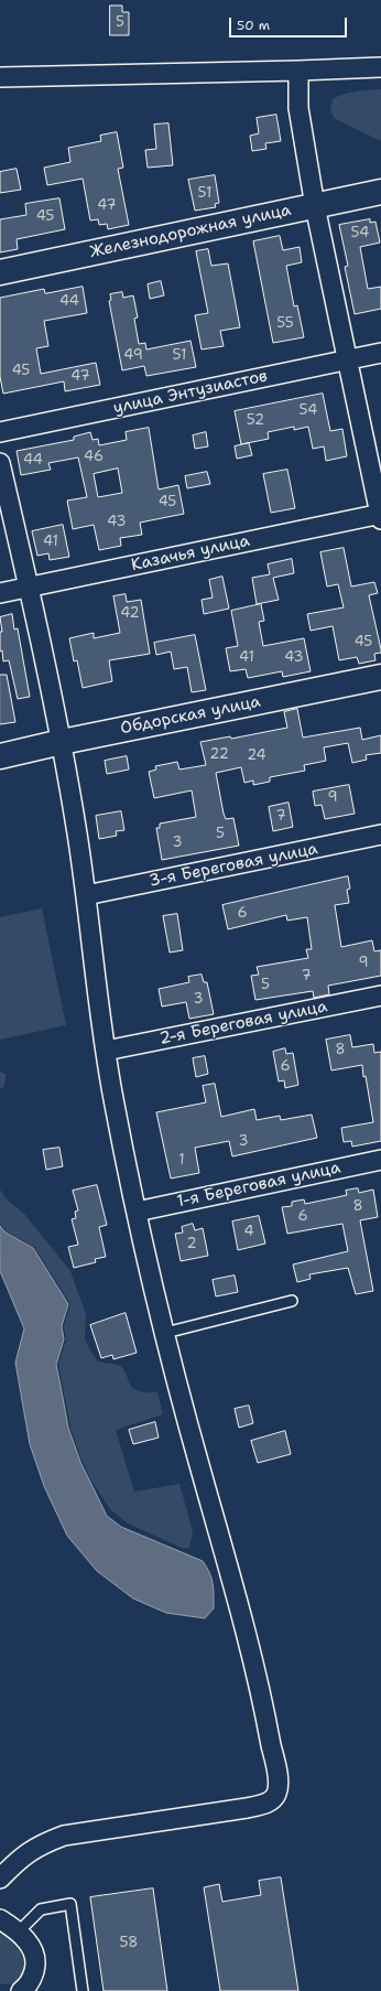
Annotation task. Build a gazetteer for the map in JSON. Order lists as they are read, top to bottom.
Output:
{
  "streets": {
    "street": [
      "Железнодорожная улица",
      "улица Энтузиастов",
      "Казачья улица",
      "Обдорская улица",
      "3-я Береговая улица",
      "2-я Береговая улица",
      "1-я Береговая улица"
    ]
  },
  "house_numbers": [
    "5",
    "51",
    "47",
    "45",
    "54",
    "44",
    "55",
    "49",
    "51",
    "45",
    "47",
    "54",
    "52",
    "46",
    "44",
    "45",
    "43",
    "41",
    "42",
    "45",
    "41",
    "43",
    "22",
    "24",
    "9",
    "7",
    "5",
    "3",
    "6",
    "9",
    "7",
    "5",
    "3",
    "8",
    "6",
    "3",
    "1",
    "8",
    "6",
    "4",
    "2",
    "58"
  ],
  "scale_bar": "50 m"
}
